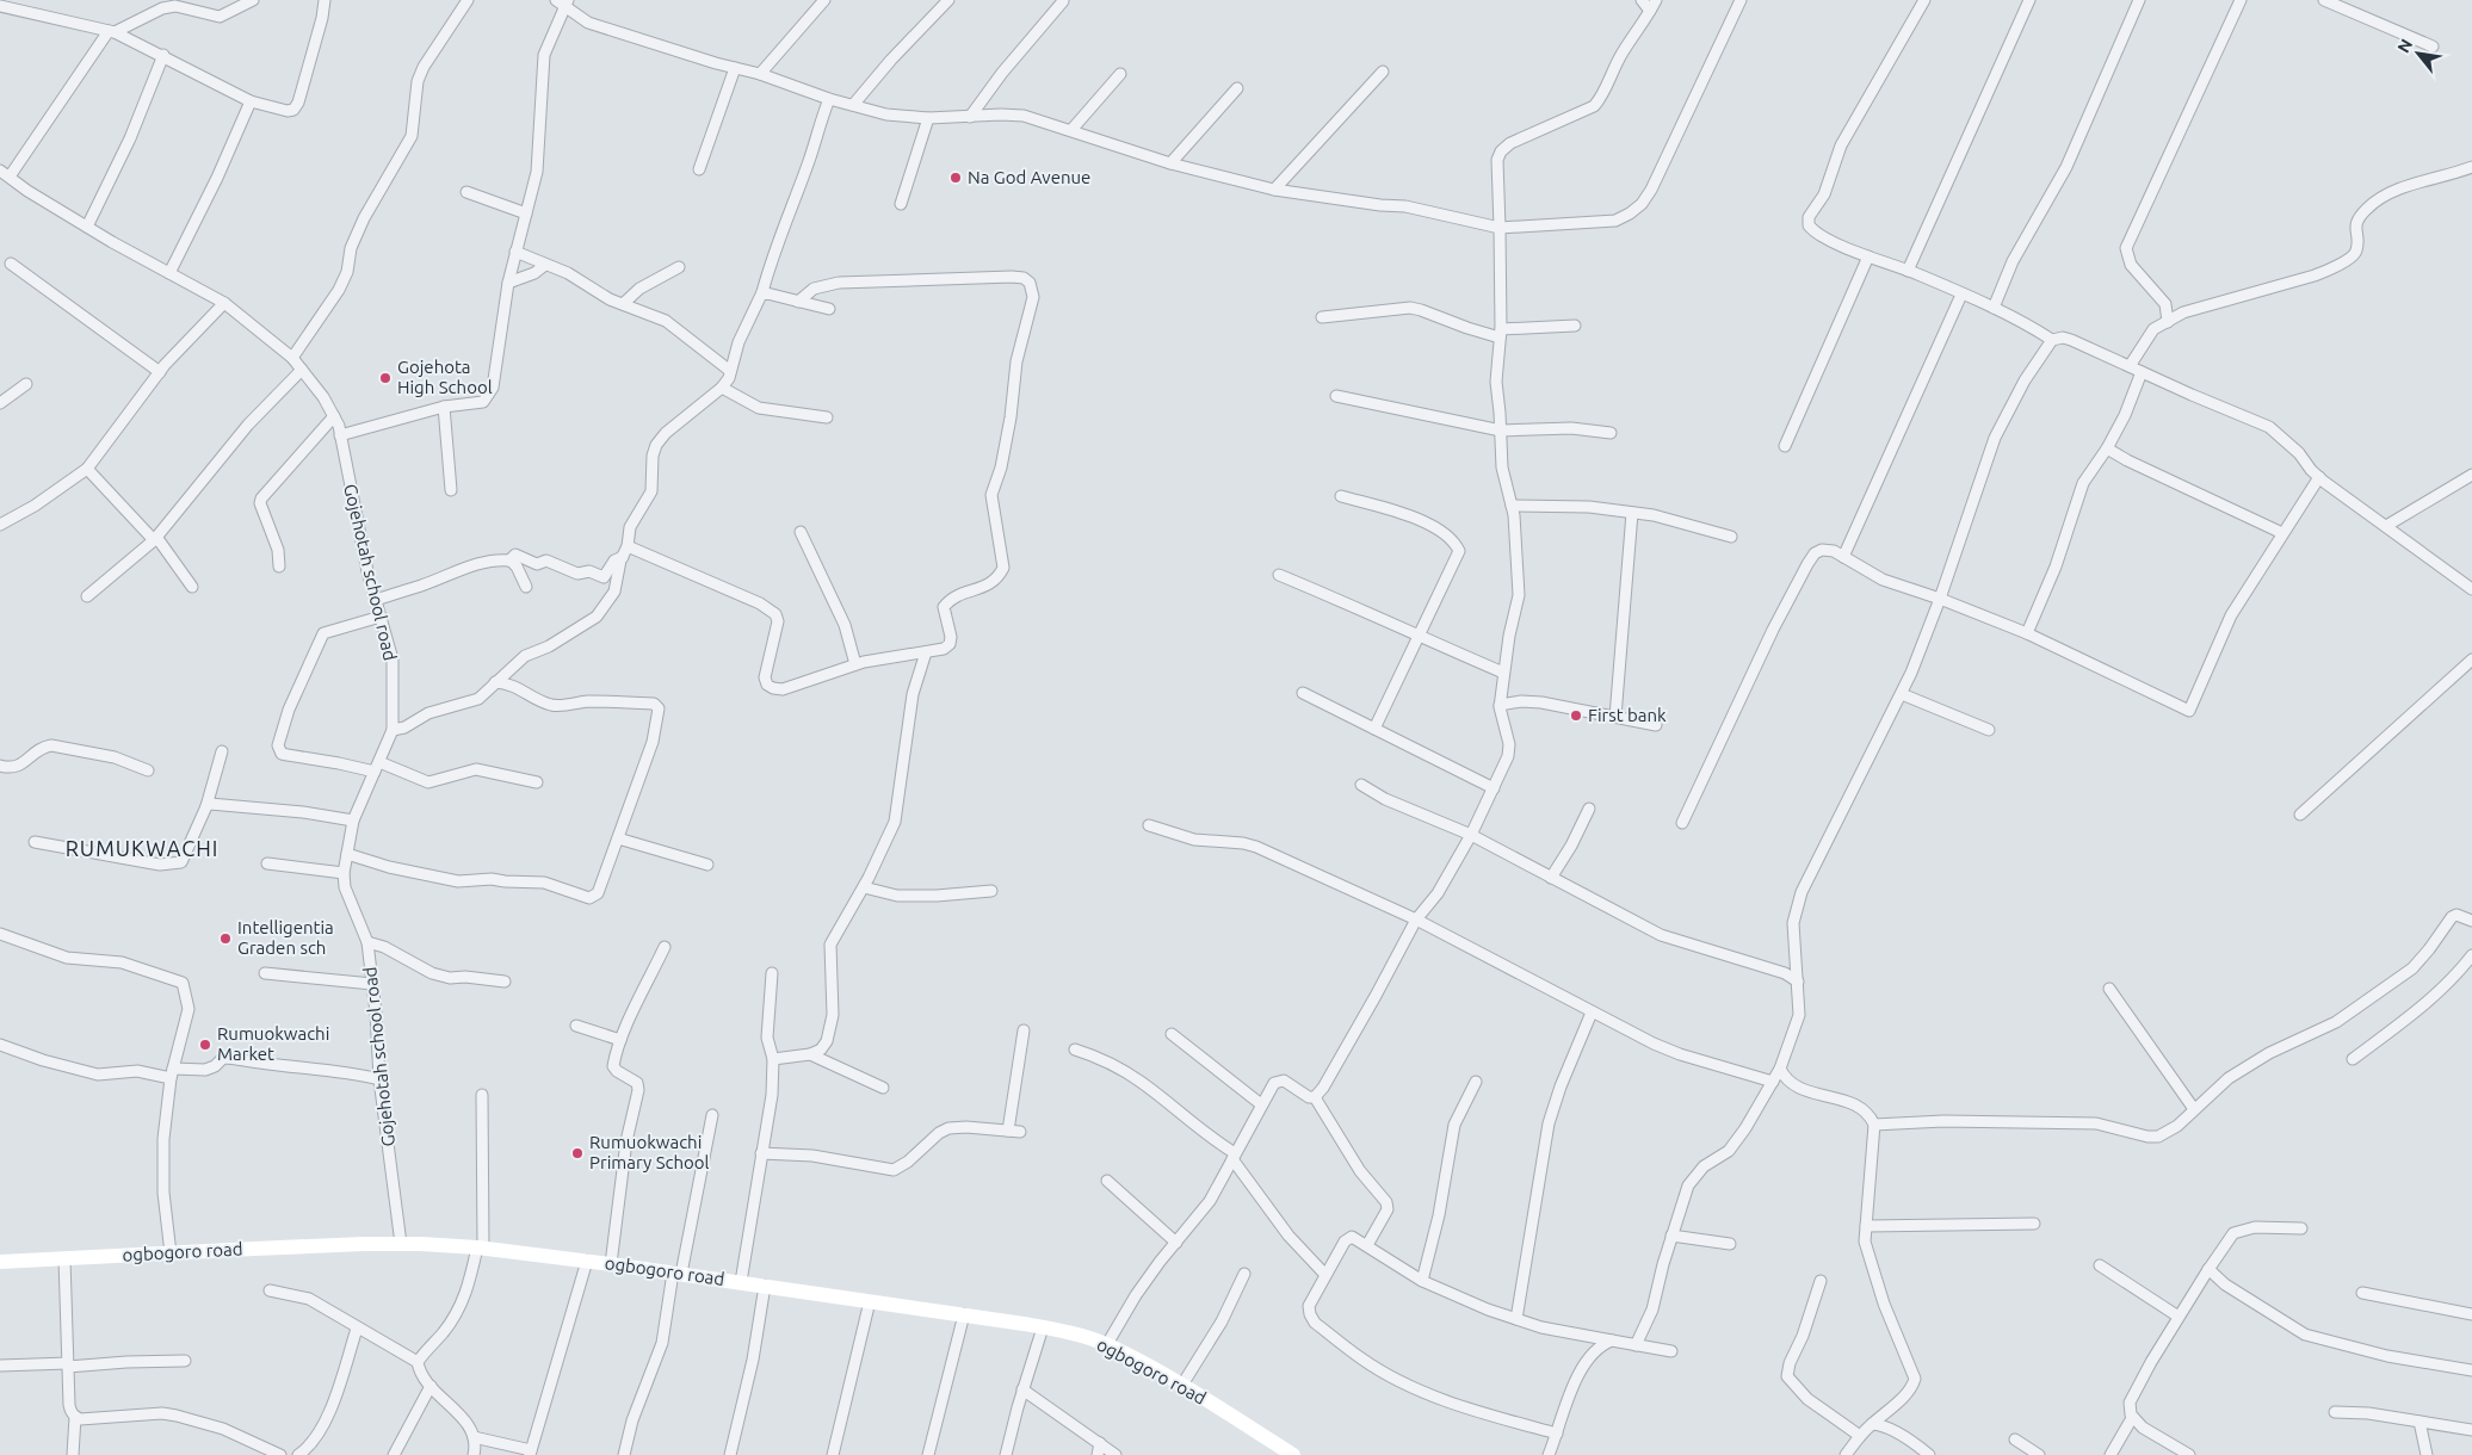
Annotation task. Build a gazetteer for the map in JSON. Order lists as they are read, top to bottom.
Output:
{
  "streets": {
    "street": ["Gojehotah school road", "ogbogoro road"]
  },
  "crossings": [
    ["Gojehotah school road", "ogbogoro road"]
  ],
  "districts": ["RUMUKWACHI"],
  "places": [
    "Na God Avenue",
    "Gojehota High School",
    "First bank",
    "Intelligentia Graden sch",
    "Rumuokwachi Market",
    "Rumuokwachi Primary School"
  ],
  "north": "top left"
}
